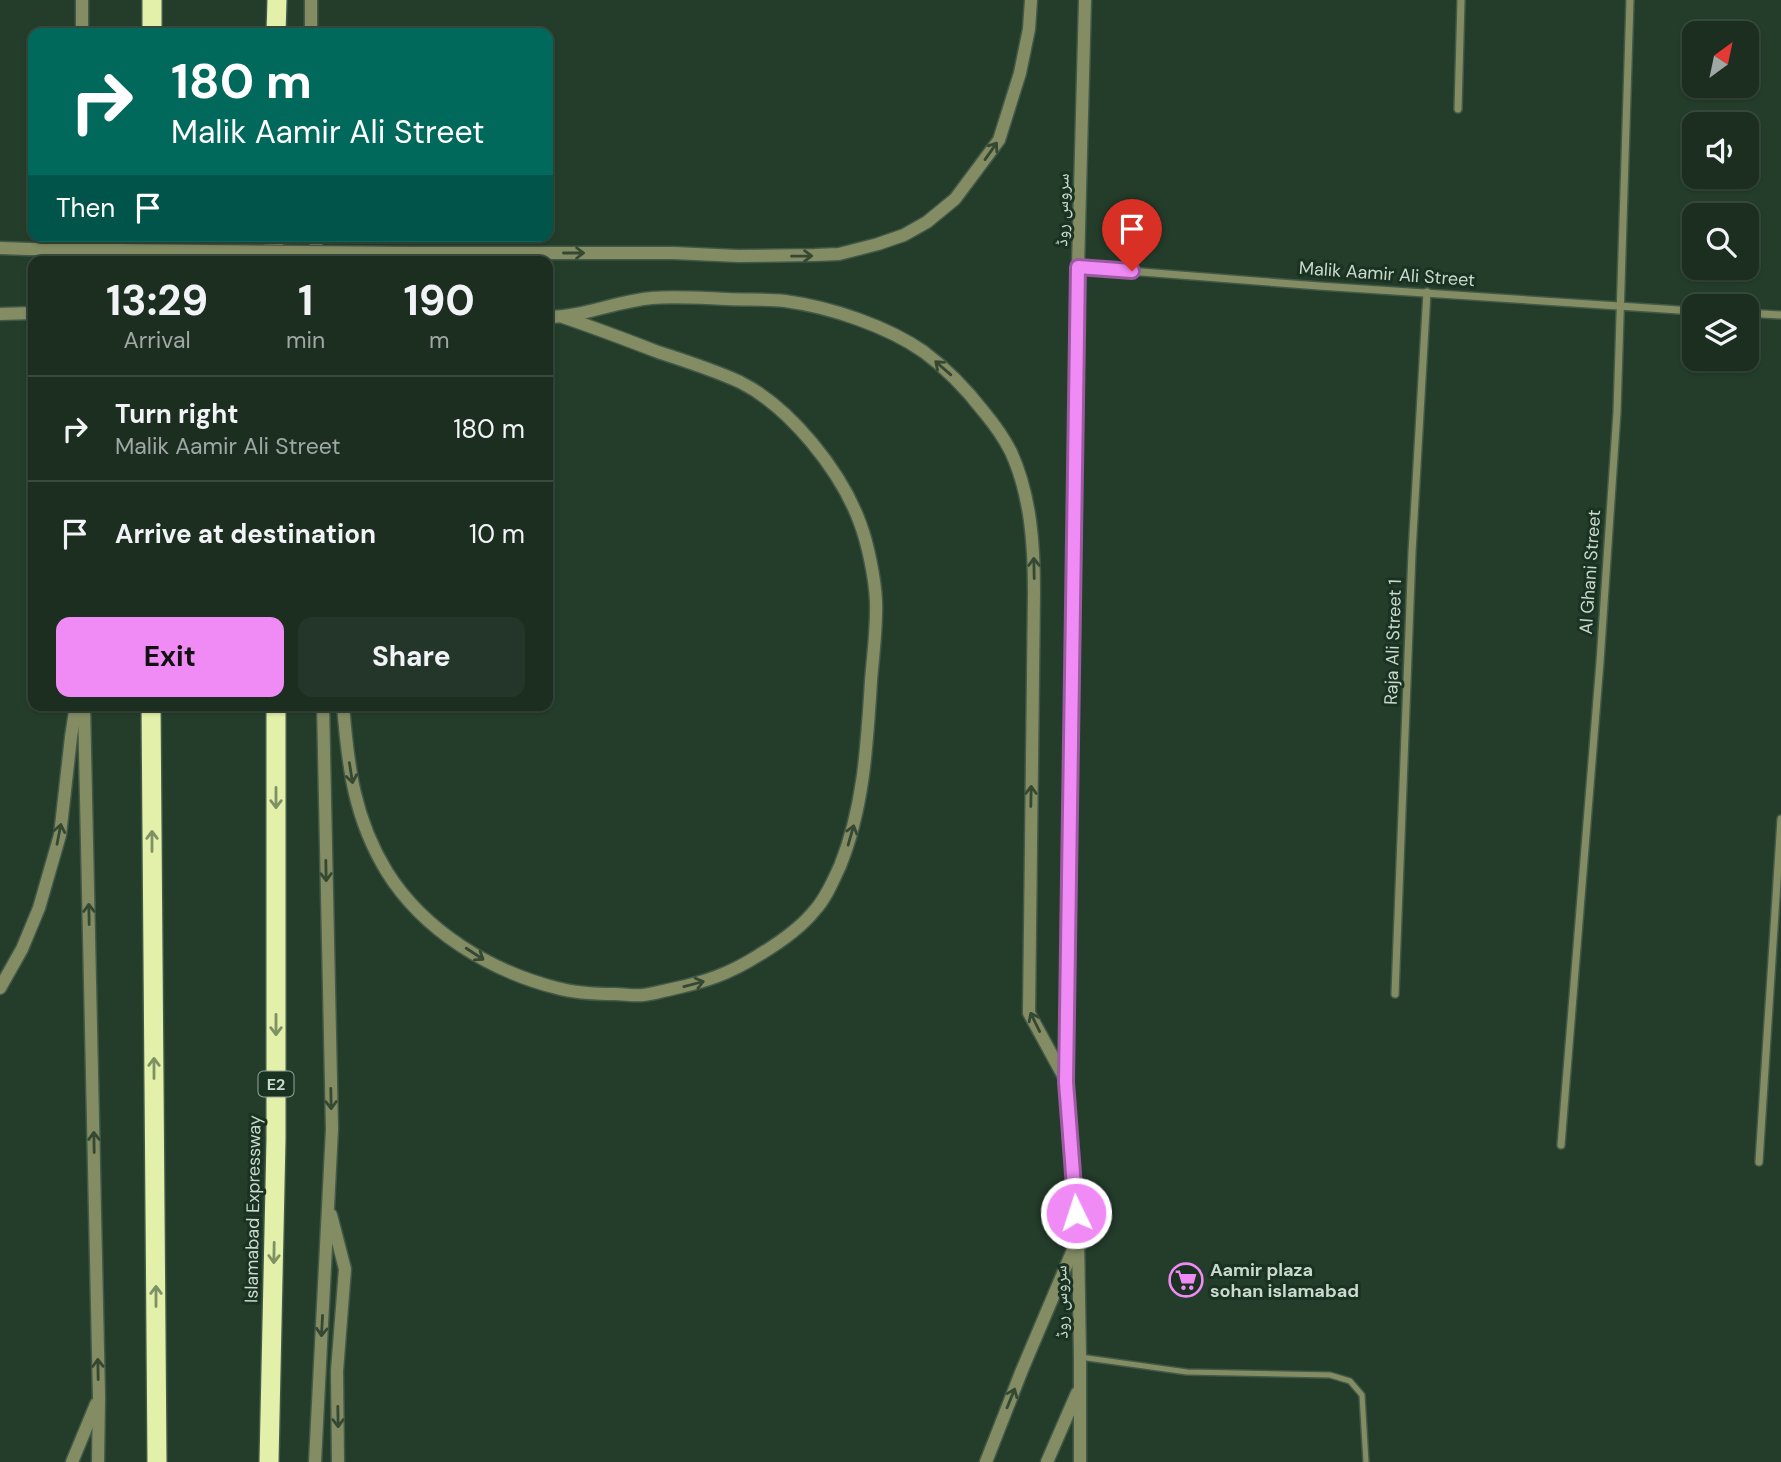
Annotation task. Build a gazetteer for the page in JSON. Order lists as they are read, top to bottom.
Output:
{
  "streets": {
    "highway": ["E2", "Islamabad Expressway"],
    "street": [
      "سروس روڈ",
      "Malik Aamir Ali Street",
      "Al Ghani Street",
      "Raja Ali Street 1"
    ]
  },
  "crossings": [
    ["سروس روڈ", "Malik Aamir Ali Street"],
    ["Malik Aamir Ali Street", "Al Ghani Street"],
    ["Malik Aamir Ali Street", "Raja Ali Street 1"]
  ],
  "places": {
    "supermarket": ["Aamir plaza sohan islamabad"]
  },
  "north": "top right",
  "page": {
    "turn": ["180 m", "Malik Aamir Ali Street"],
    "then": "Then",
    "eta": [
      "13:29",
      "Arrival",
      "1",
      "min",
      "190",
      "m"
    ],
    "list": [
      {
        "name": "Turn right",
        "note": "Malik Aamir Ali Street",
        "value": "180 m"
      },
      {
        "name": "Arrive at destination",
        "value": "10 m"
      }
    ],
    "buttons": ["Exit", "Share"]
  }
}
